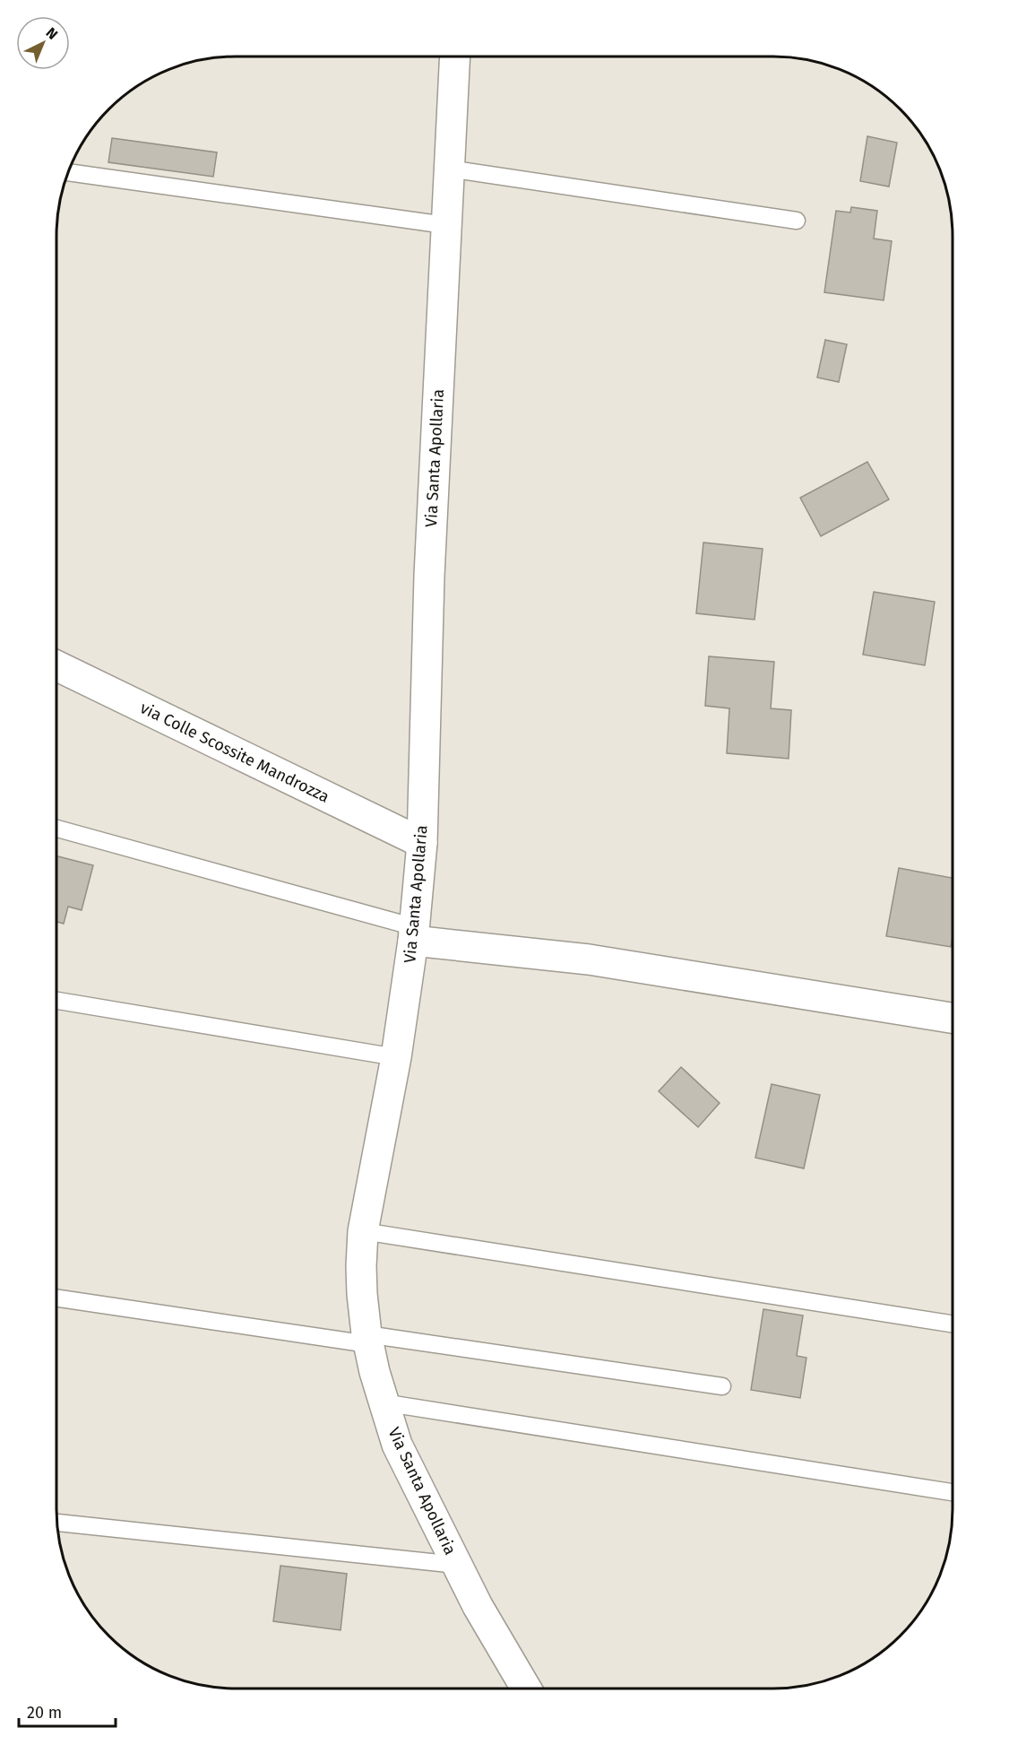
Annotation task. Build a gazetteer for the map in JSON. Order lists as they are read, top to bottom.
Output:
{
  "streets": {
    "street": ["Via Santa Apollaria", "via Colle Scossite Mandrozza"]
  },
  "crossings": [
    ["Via Santa Apollaria", "via Colle Scossite Mandrozza"]
  ],
  "scale_bar": "20 m",
  "north": "top right"
}
